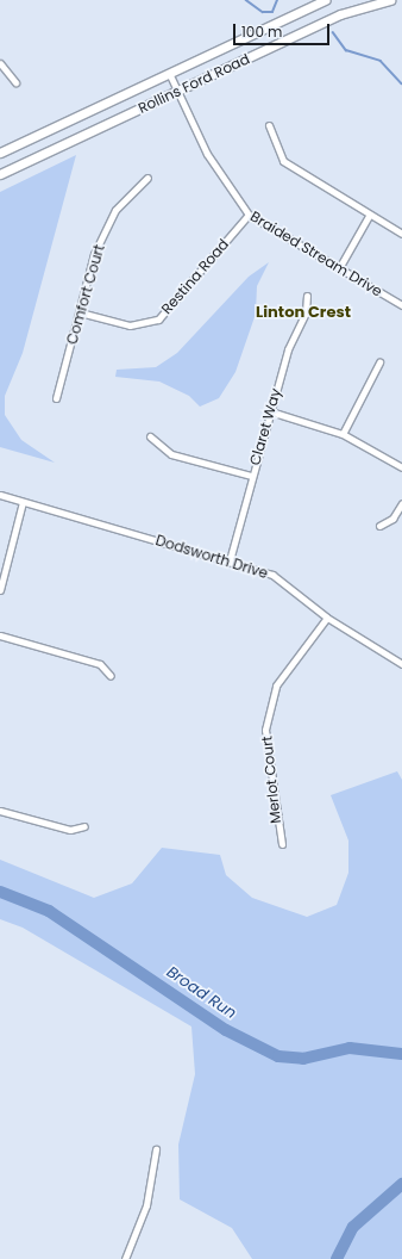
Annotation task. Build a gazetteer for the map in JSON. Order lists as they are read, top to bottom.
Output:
{
  "streets": {
    "main road": ["Rollins Ford Road"],
    "street": [
      "Braided Stream Drive",
      "Restina Road",
      "Comfort Court",
      "Claret Way",
      "Dodsworth Drive",
      "Merlot Court"
    ]
  },
  "crossings": [
    ["Rollins Ford Road", "Braided Stream Drive"],
    ["Braided Stream Drive", "Restina Road"],
    ["Restina Road", "Comfort Court"],
    ["Claret Way", "Dodsworth Drive"],
    ["Dodsworth Drive", "Merlot Court"]
  ],
  "districts": ["Linton Crest"],
  "water": ["Broad Run"],
  "scale_bar": "100 m"
}
